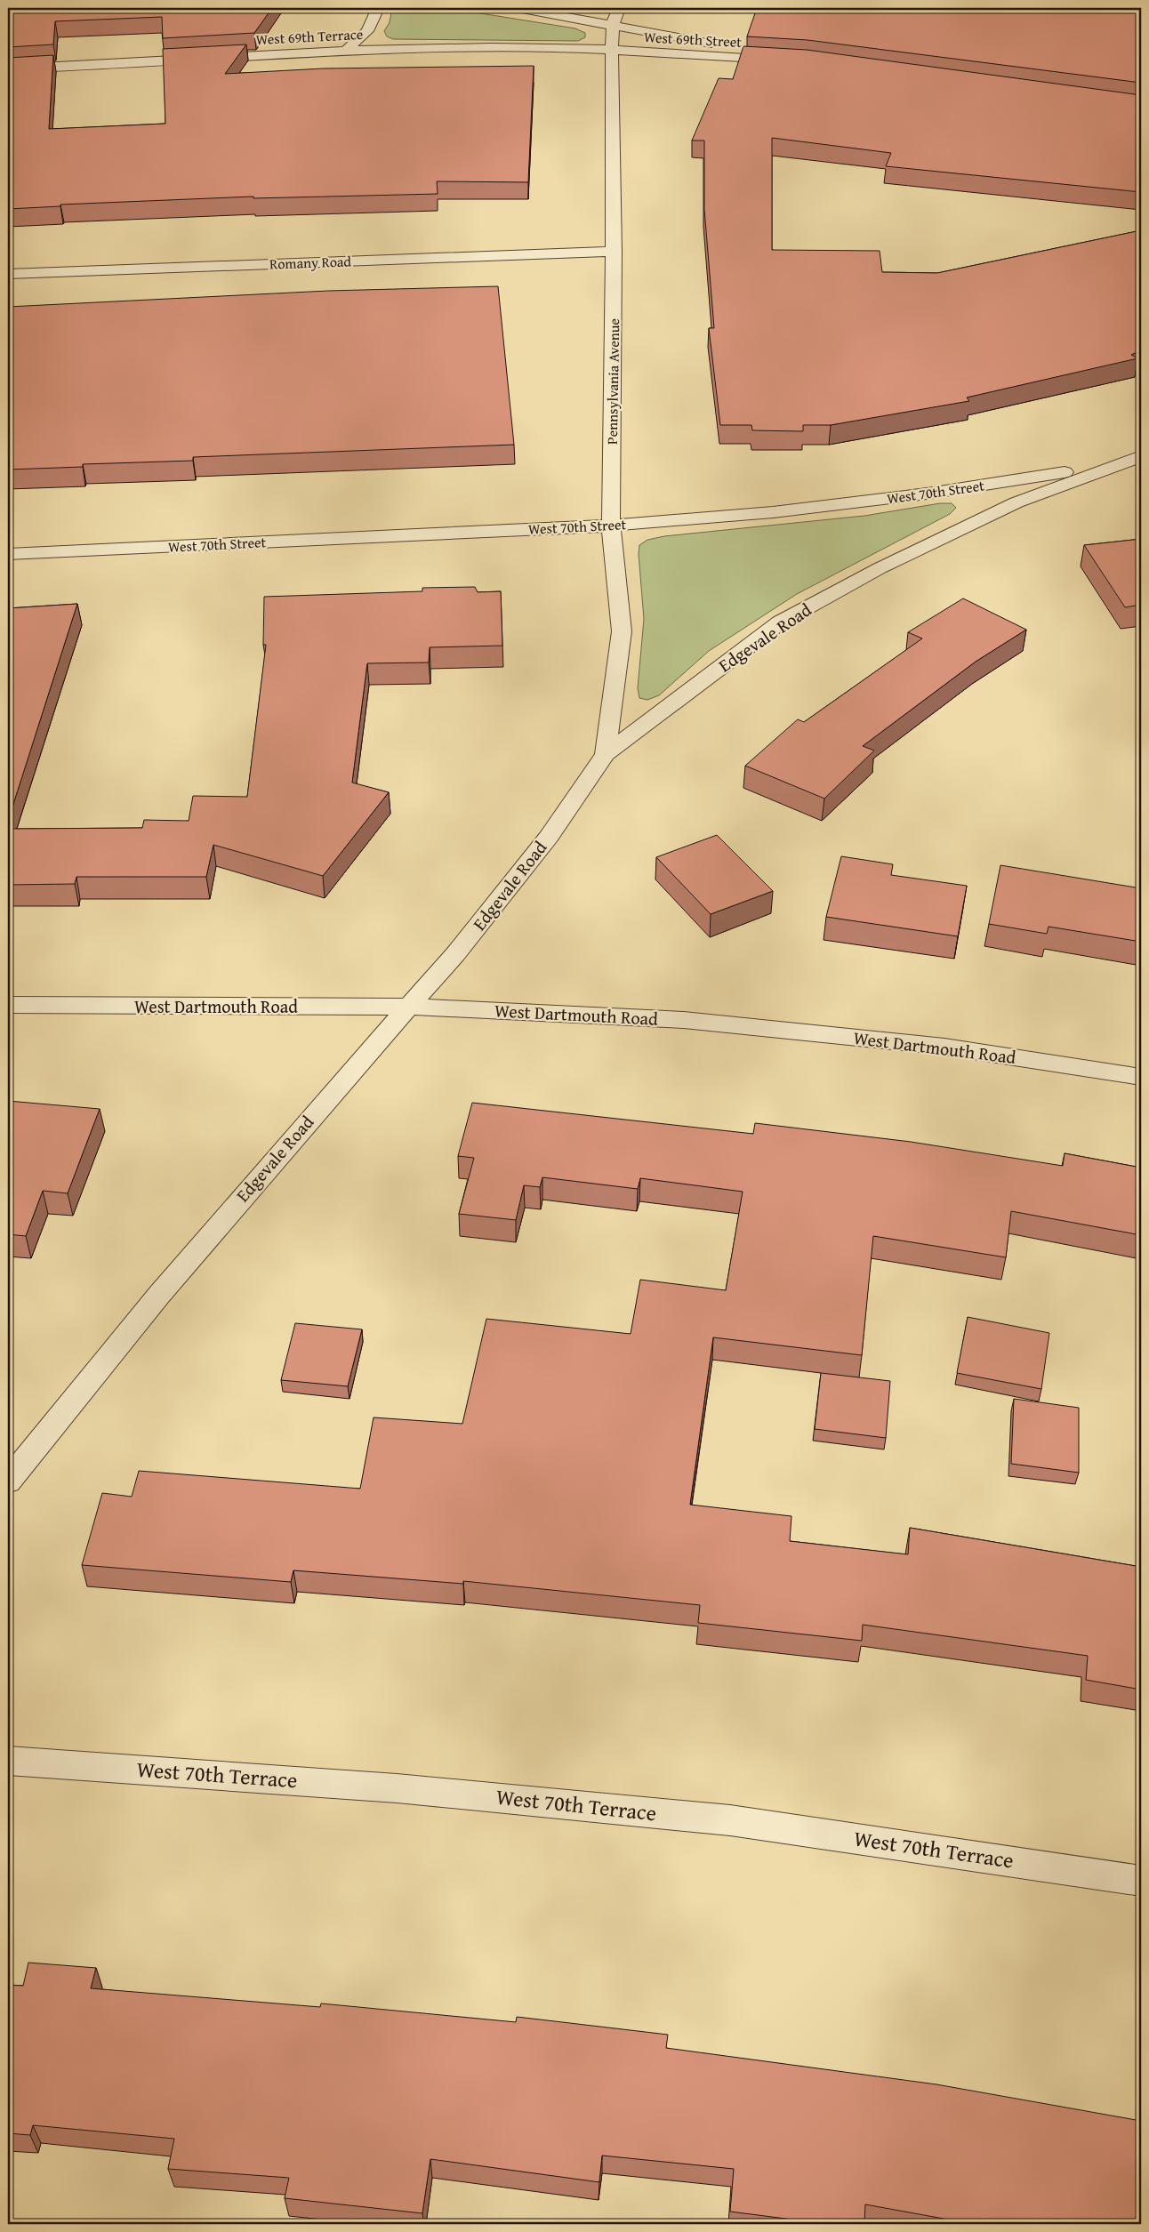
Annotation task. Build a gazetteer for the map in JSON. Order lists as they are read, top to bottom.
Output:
{
  "streets": {
    "street": [
      "West 69th Terrace",
      "West 69th Street",
      "Romany Road",
      "Pennsylvania Avenue",
      "West 70th Street",
      "Edgevale Road",
      "West Dartmouth Road",
      "West 70th Terrace"
    ]
  },
  "crossings": [
    ["West 69th Terrace", "West 69th Street"],
    ["West 69th Terrace", "Pennsylvania Avenue"],
    ["West 69th Street", "Pennsylvania Avenue"],
    ["Romany Road", "Pennsylvania Avenue"],
    ["Pennsylvania Avenue", "West 70th Street"],
    ["Pennsylvania Avenue", "Edgevale Road"],
    ["West 70th Street", "Edgevale Road"],
    ["Edgevale Road", "West Dartmouth Road"]
  ]
}
